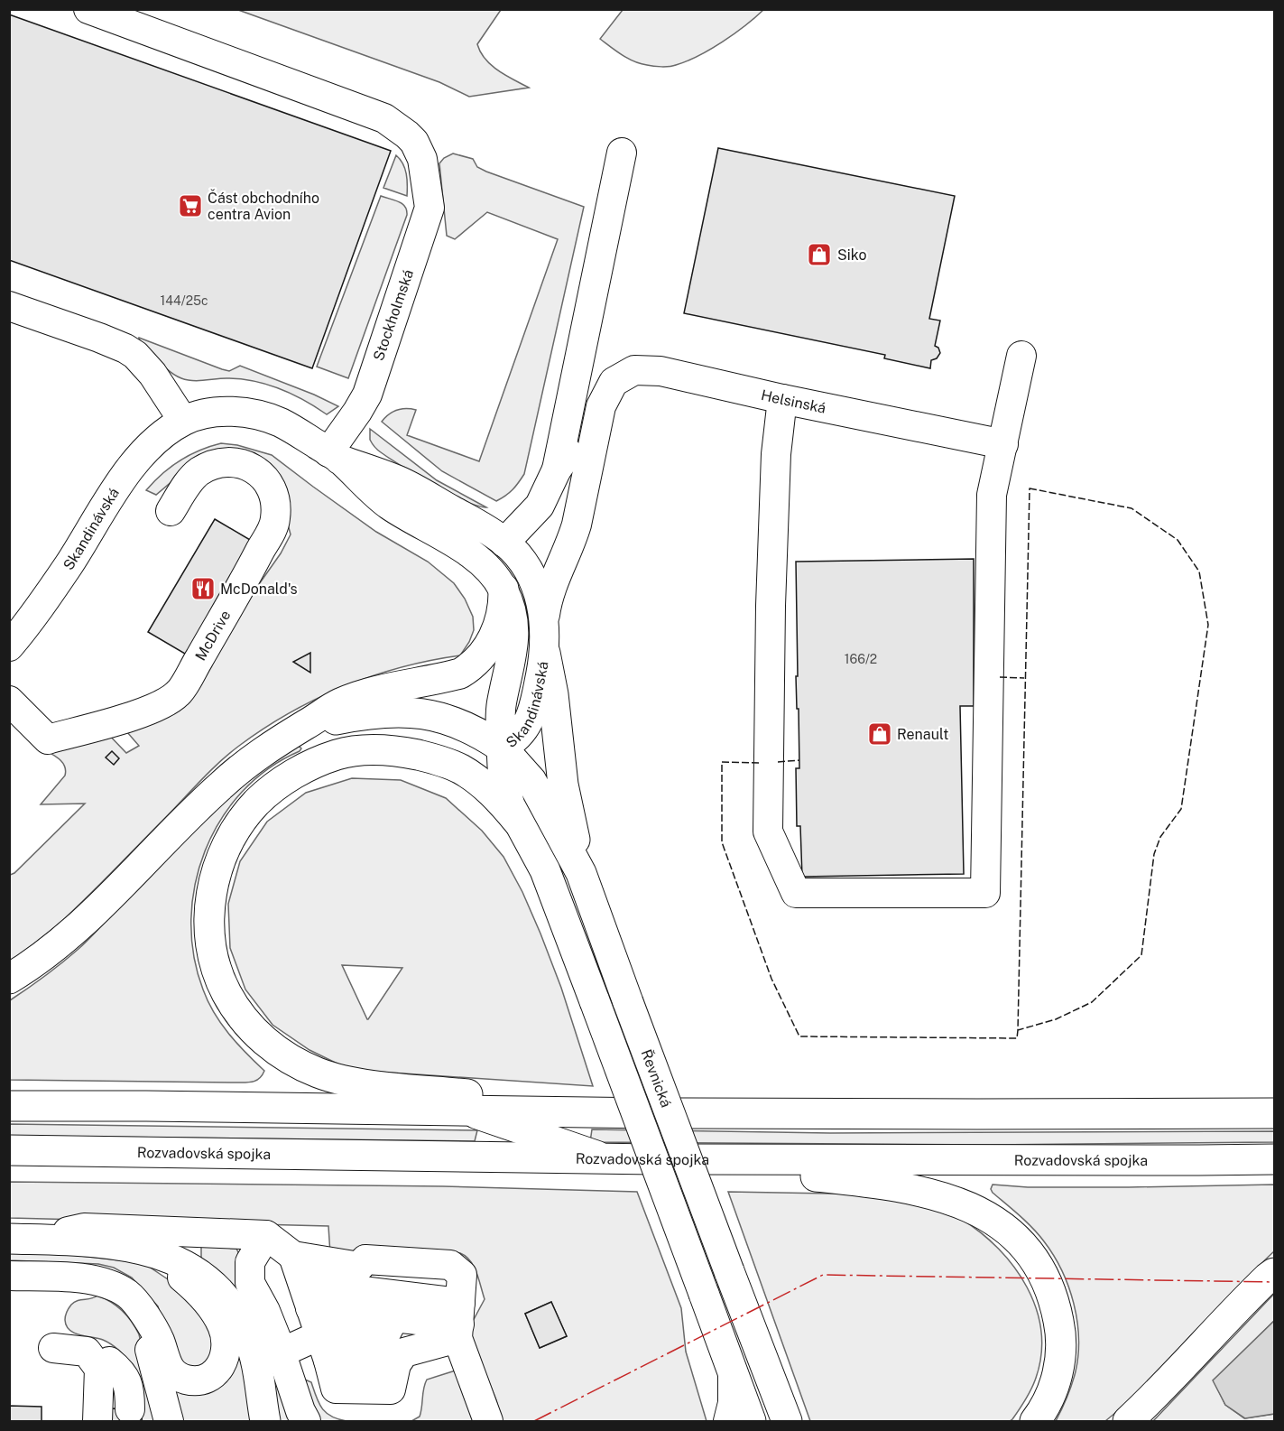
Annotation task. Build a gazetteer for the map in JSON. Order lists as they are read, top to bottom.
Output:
{
  "streets": {
    "main road": ["Řevnická", "Rozvadovská spojka"],
    "street": [
      "Stockholmská",
      "Helsinská",
      "Skandinávská",
      "McDrive"
    ]
  },
  "crossings": [
    ["Stockholmská", "Skandinávská"],
    ["Helsinská", "Skandinávská"],
    ["Skandinávská", "Řevnická"]
  ],
  "places": {
    "supermarket": ["Část obchodního centra Avion"],
    "shop": ["Siko", "Renault"],
    "restaurant": ["McDonald's"]
  },
  "house_numbers": ["144/25c", "166/2"]
}
